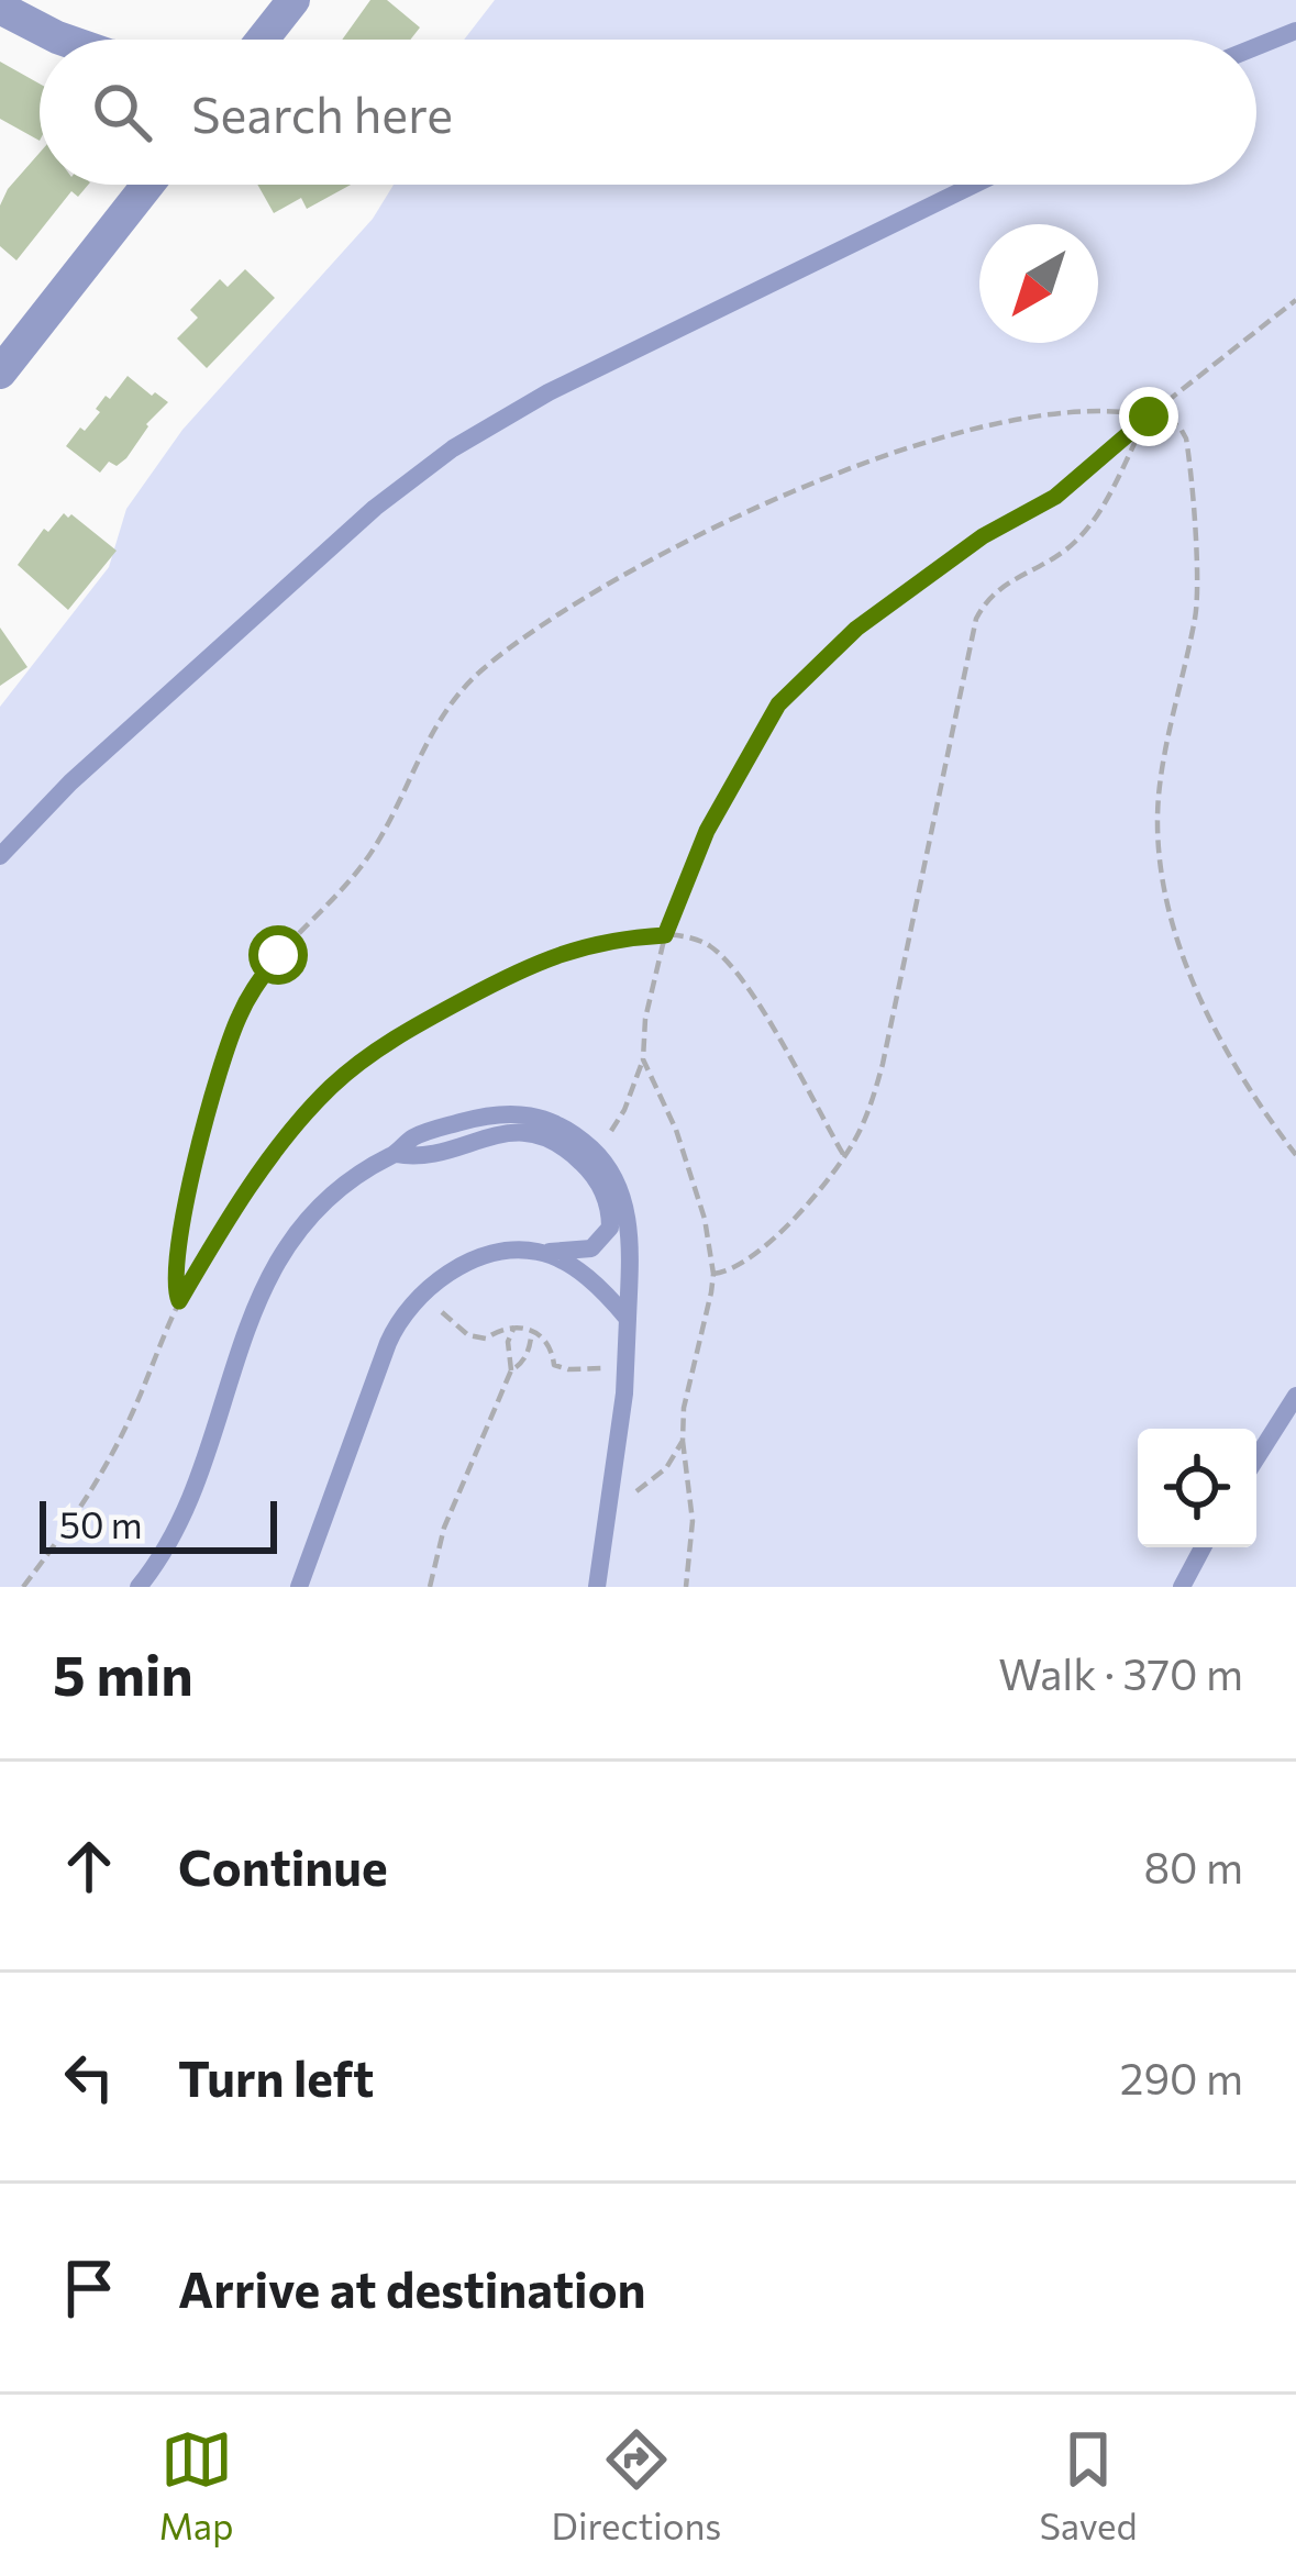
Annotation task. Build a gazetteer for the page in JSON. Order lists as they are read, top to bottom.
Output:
{
  "scale_bar": "50 m",
  "north": "bottom left",
  "page": {
    "search": "Search here",
    "scale": "50 m",
    "heading": ["5 min", "Walk · 370 m"],
    "list": [
      ["Continue", "80 m"],
      ["Turn left", "290 m"],
      "Arrive at destination"
    ],
    "nav": ["Map", "Directions", "Saved"]
  }
}
